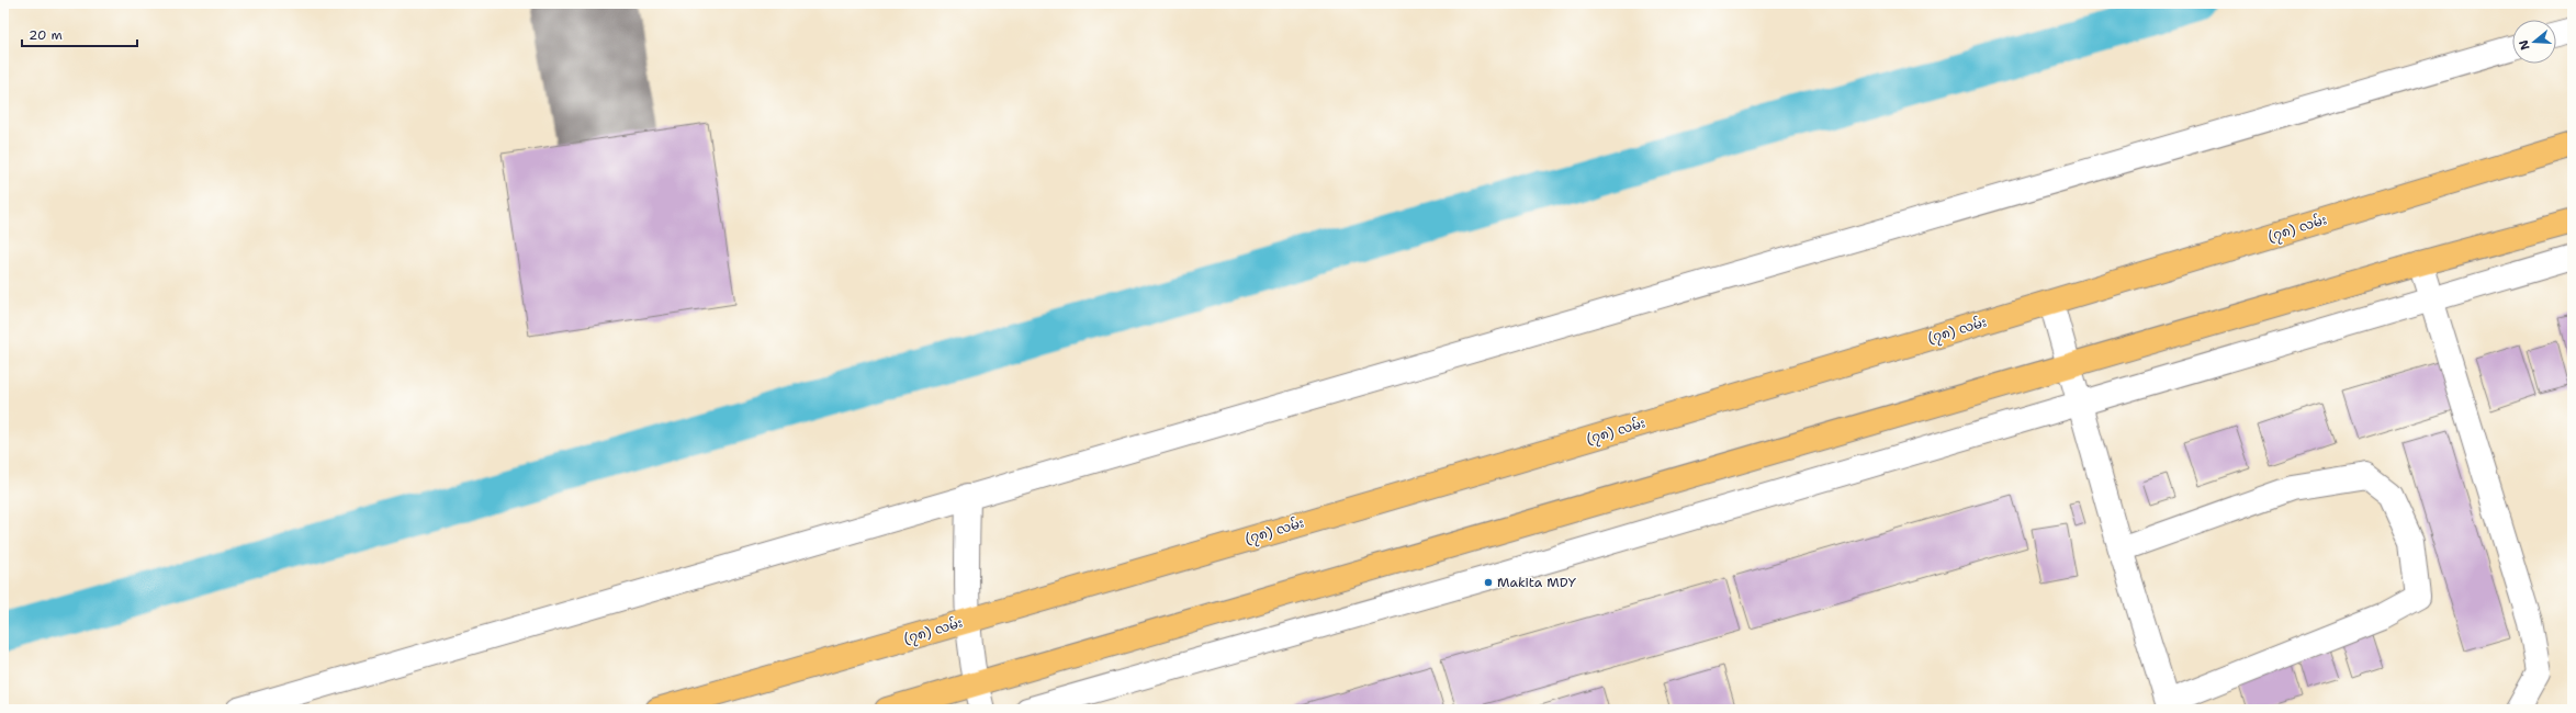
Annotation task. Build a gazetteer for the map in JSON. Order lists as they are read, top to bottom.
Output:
{
  "streets": {
    "main road": ["(၇၈) လမ်း"]
  },
  "places": ["Makita MDY"],
  "scale_bar": "20 m",
  "north": "left"
}
